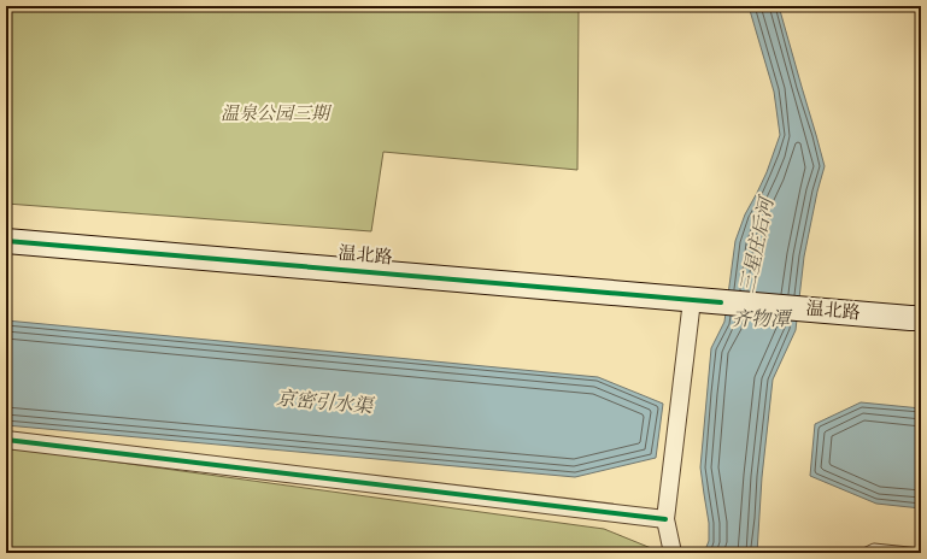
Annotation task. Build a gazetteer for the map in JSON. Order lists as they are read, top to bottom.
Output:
{
  "streets": {
    "main road": ["温北路"]
  },
  "water": ["三星庄后河", "齐物潭", "京密引水渠"],
  "parks": ["温泉公园三期"]
}
